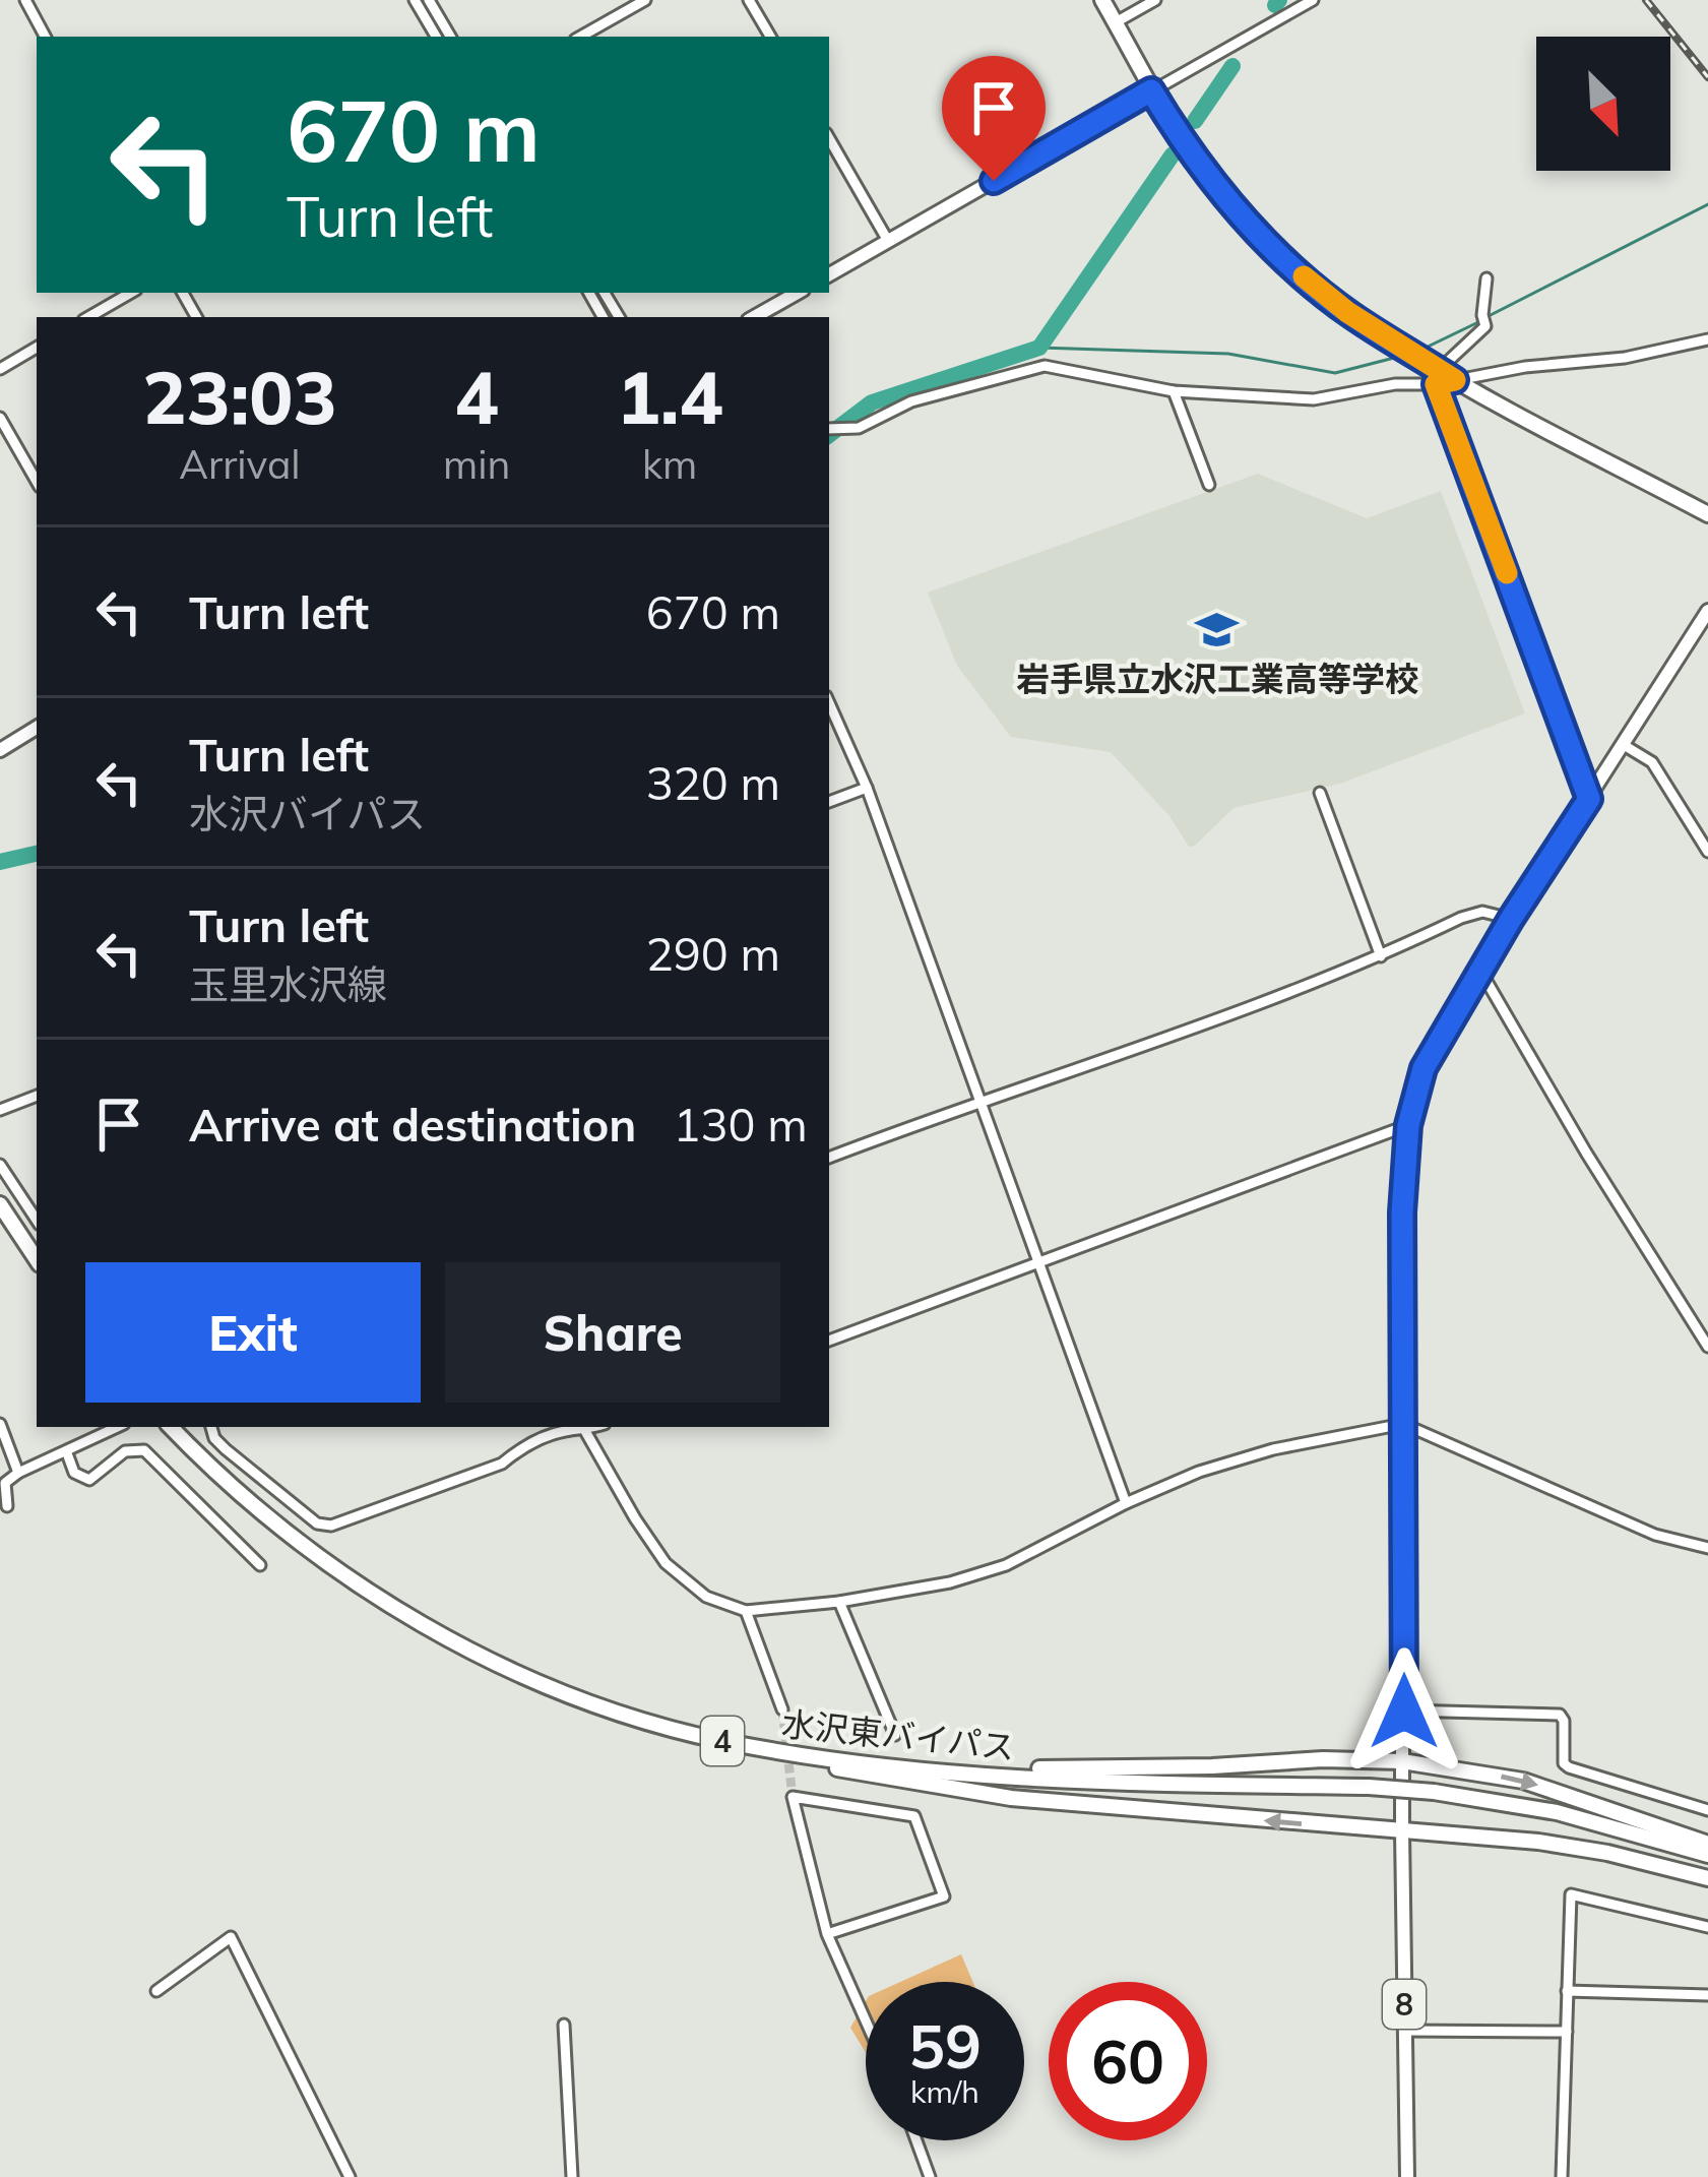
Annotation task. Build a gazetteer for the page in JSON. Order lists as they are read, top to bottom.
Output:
{
  "streets": {
    "highway": ["水沢東バイパス", "4"],
    "main road": ["8"]
  },
  "places": {
    "school or university": ["岩手県立水沢工業高等学校"]
  },
  "north": "bottom right",
  "page": {
    "turn": ["670 m", "Turn left"],
    "eta": [
      "23:03",
      "Arrival",
      "4",
      "min",
      "1.4",
      "km"
    ],
    "list": [
      {
        "name": "Turn left",
        "value": "670 m"
      },
      {
        "name": "Turn left",
        "note": "水沢バイパス",
        "value": "320 m"
      },
      {
        "name": "Turn left",
        "note": "玉里水沢線",
        "value": "290 m"
      },
      {
        "name": "Arrive at destination",
        "value": "130 m"
      }
    ],
    "buttons": ["Exit", "Share"],
    "speed": "59 km/h",
    "limit": "60"
  }
}
